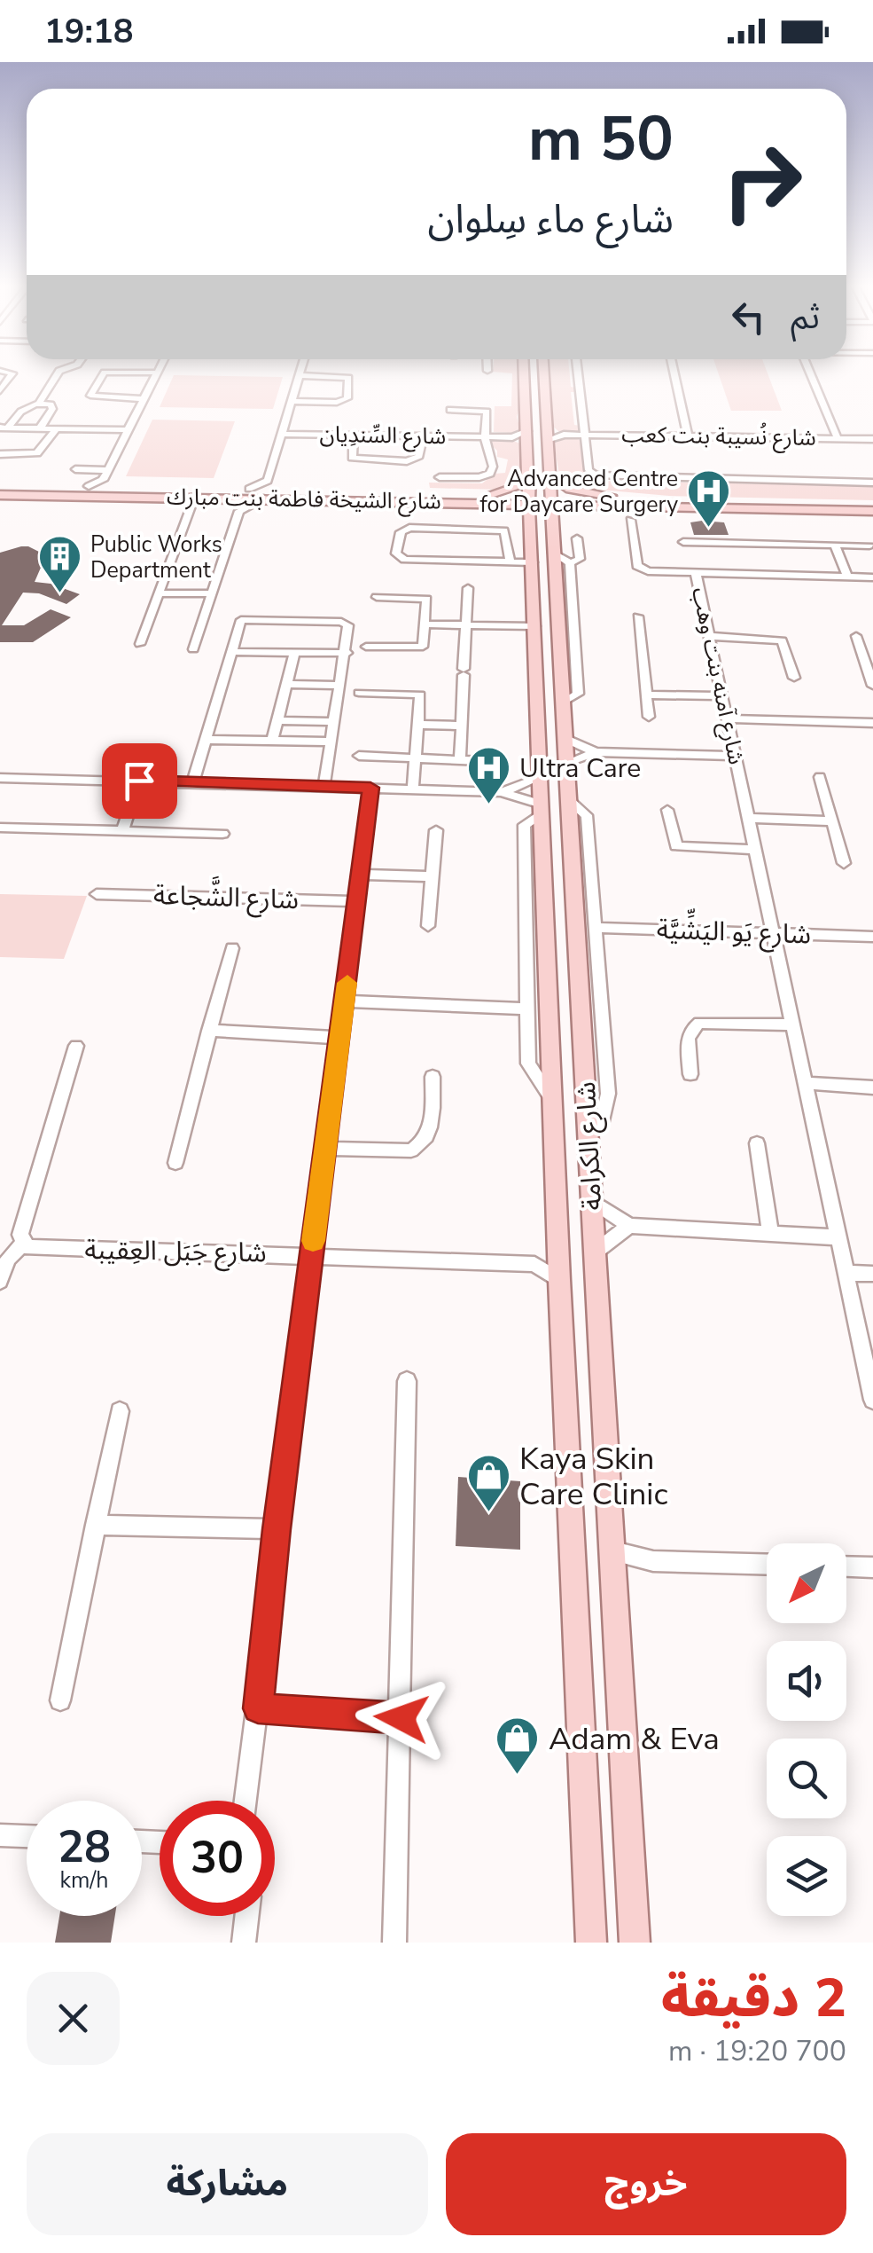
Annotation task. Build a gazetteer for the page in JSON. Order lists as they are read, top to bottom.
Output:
{
  "streets": {
    "main road": ["شارع الشيخة فاطمة بنت مبارك", "شارع الكرامة"],
    "street": [
      "شارع السِّندِيان",
      "شارع نُسيبة بنت كعب",
      "شارع آمنه بنت وهب",
      "شارع الشَّجاعة",
      "شارع يَو اليَشِّيَّة",
      "شارع جَبَل العِقيبة"
    ]
  },
  "crossings": [
    ["شارع السِّندِيان", "شارع الكرامة"],
    ["شارع نُسيبة بنت كعب", "شارع الكرامة"],
    ["شارع الشيخة فاطمة بنت مبارك", "شارع الكرامة"],
    ["شارع آمنه بنت وهب", "شارع يَو اليَشِّيَّة"]
  ],
  "places": {
    "hospital": ["Advanced Centre for Daycare Surgery", "Ultra Care"],
    "building": ["Public Works Department"],
    "shop": ["Kaya Skin Care Clinic", "Adam & Eva"]
  },
  "north": "bottom left",
  "page": {
    "status": "19:18",
    "turn": ["50 m", "شارع ماء سِلوان"],
    "then": "ثم",
    "speed": "28 km/h",
    "limit": "30",
    "heading": ["2 دقيقة", "700 m · 19:20"],
    "buttons": ["خروج", "مشاركة"]
  }
}
